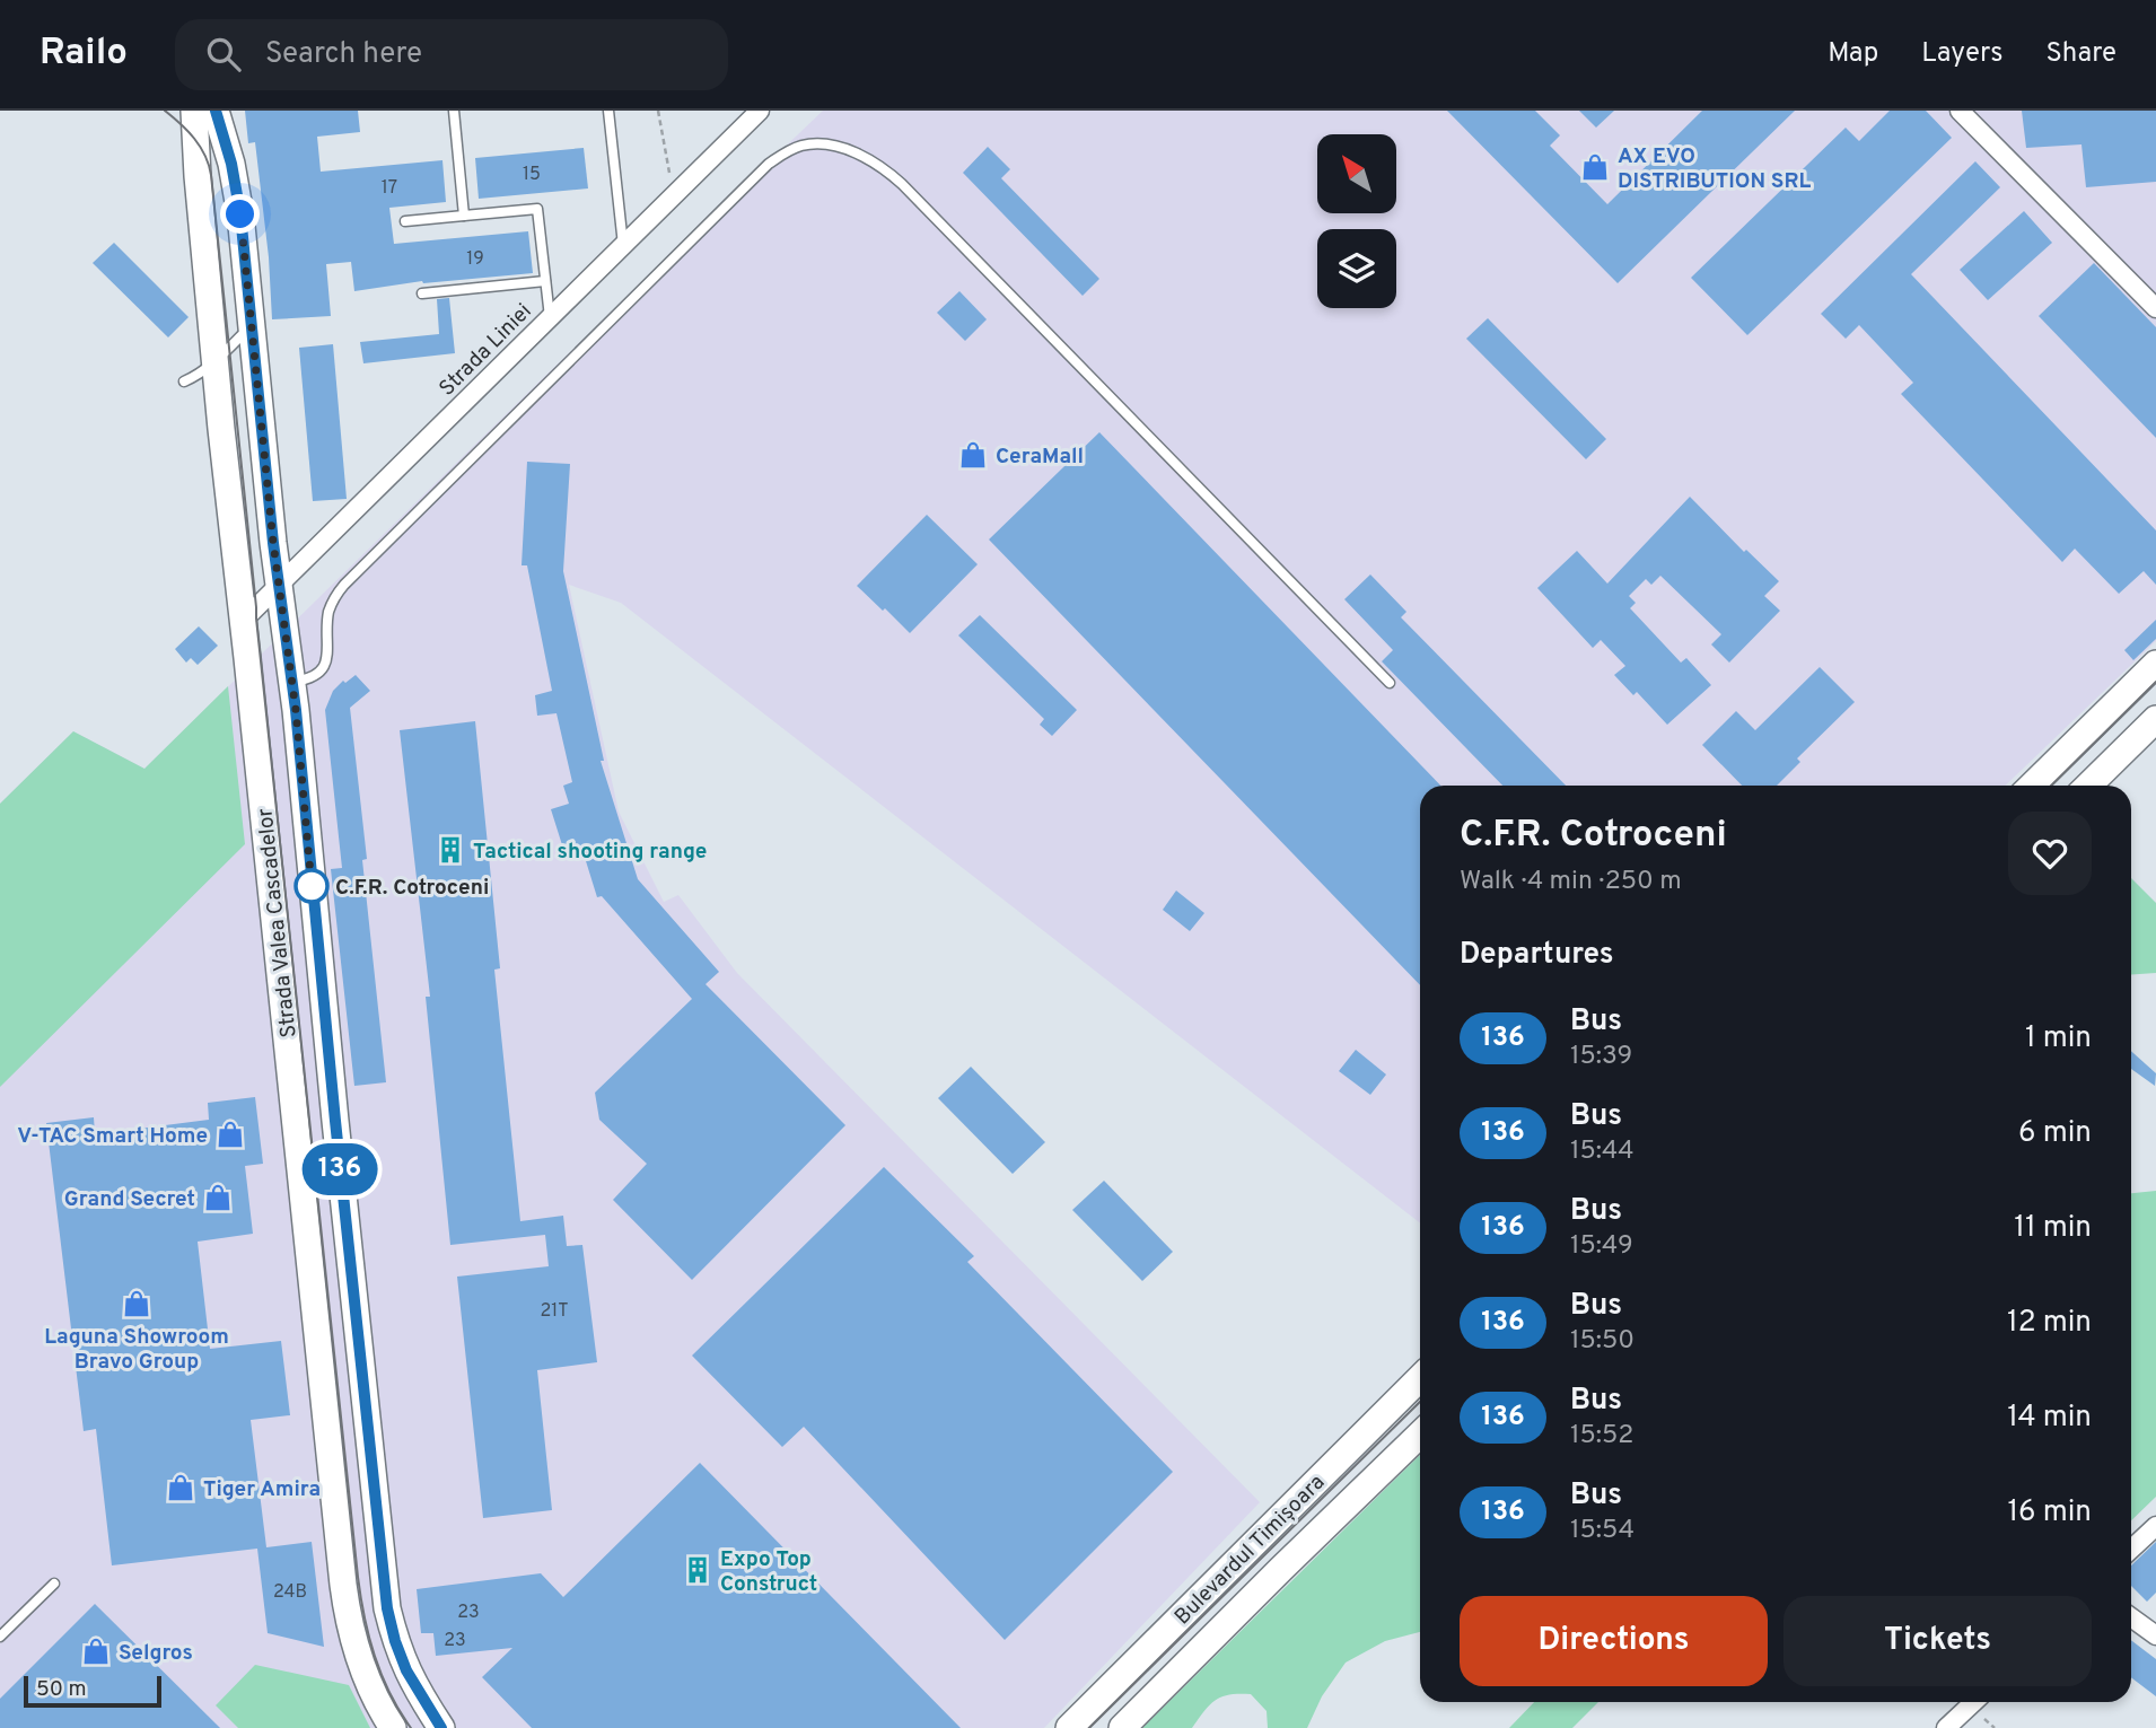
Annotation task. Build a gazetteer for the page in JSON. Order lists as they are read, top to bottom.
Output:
{
  "streets": {
    "main road": ["Strada Valea Cascadelor", "Bulevardul Timișoara"],
    "street": ["Strada Liniei"]
  },
  "crossings": [
    ["Strada Liniei", "Strada Valea Cascadelor"]
  ],
  "places": {
    "shop": [
      "AX EVO DISTRIBUTION SRL",
      "CeraMall",
      "V-TAC Smart Home",
      "Grand Secret",
      "Laguna Showroom Bravo Group",
      "Tiger Amira",
      "Selgros"
    ],
    "building": ["Tactical shooting range", "Expo Top Construct"],
    "other": ["C.F.R. Cotroceni"]
  },
  "lines": ["bus line 136"],
  "house_numbers": [
    "15",
    "17",
    "19",
    "21T",
    "24B",
    "23",
    "23"
  ],
  "scale_bar": "50 m",
  "north": "top left",
  "page": {
    "header": "Railo",
    "search": "Search here",
    "nav": ["Map", "Layers", "Share"],
    "on_map": "136",
    "heading": [
      ["C.F.R. Cotroceni", "Walk · 4 min · 250 m"],
      "Departures"
    ],
    "list": [
      {
        "mark": "136",
        "name": "Bus",
        "note": "15:39",
        "value": "1 min"
      },
      {
        "mark": "136",
        "name": "Bus",
        "note": "15:44",
        "value": "6 min"
      },
      {
        "mark": "136",
        "name": "Bus",
        "note": "15:49",
        "value": "11 min"
      },
      {
        "mark": "136",
        "name": "Bus",
        "note": "15:50",
        "value": "12 min"
      },
      {
        "mark": "136",
        "name": "Bus",
        "note": "15:52",
        "value": "14 min"
      },
      {
        "mark": "136",
        "name": "Bus",
        "note": "15:54",
        "value": "16 min"
      }
    ],
    "buttons": ["Directions", "Tickets"],
    "scale": "50 m"
  }
}
